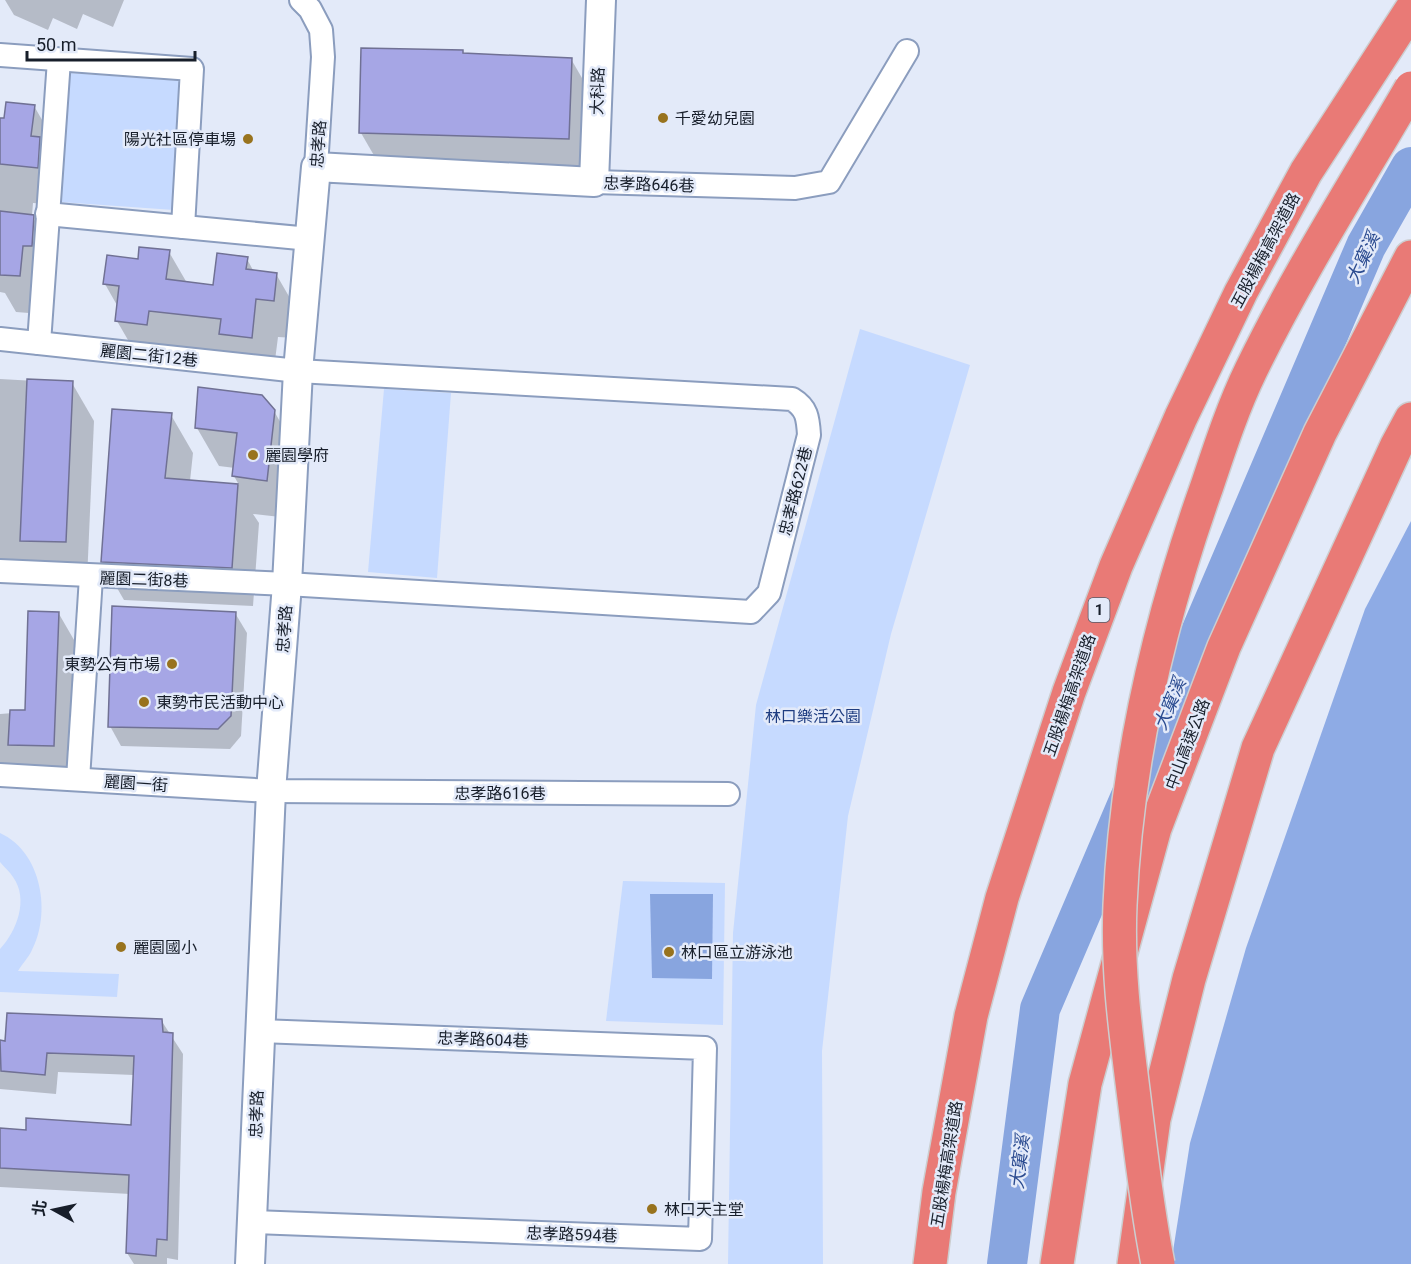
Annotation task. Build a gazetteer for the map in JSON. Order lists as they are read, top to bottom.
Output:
{
  "streets": {
    "highway": ["五股楊梅高架道路", "1", "中山高速公路"],
    "street": [
      "大科路",
      "忠孝路",
      "忠孝路646巷",
      "麗園二街12巷",
      "忠孝路622巷",
      "麗園二街8巷",
      "麗園一街",
      "忠孝路616巷",
      "忠孝路604巷",
      "忠孝路594巷"
    ]
  },
  "crossings": [
    ["大科路", "忠孝路646巷"],
    ["忠孝路", "忠孝路646巷"],
    ["忠孝路", "麗園二街12巷"],
    ["忠孝路", "忠孝路622巷"],
    ["忠孝路", "麗園二街8巷"],
    ["忠孝路", "麗園一街"],
    ["忠孝路", "忠孝路616巷"],
    ["忠孝路", "忠孝路604巷"],
    ["忠孝路", "忠孝路594巷"],
    ["麗園二街12巷", "忠孝路622巷"],
    ["忠孝路622巷", "麗園二街8巷"],
    ["麗園一街", "忠孝路616巷"],
    ["忠孝路604巷", "忠孝路594巷"]
  ],
  "water": ["大窠溪"],
  "parks": ["林口樂活公園"],
  "places": [
    "千愛幼兒園",
    "陽光社區停車場",
    "麗園學府",
    "東勢公有市場",
    "東勢市民活動中心",
    "麗園國小",
    "林口區立游泳池",
    "林口天主堂"
  ],
  "scale_bar": "50 m",
  "north": "left"
}
